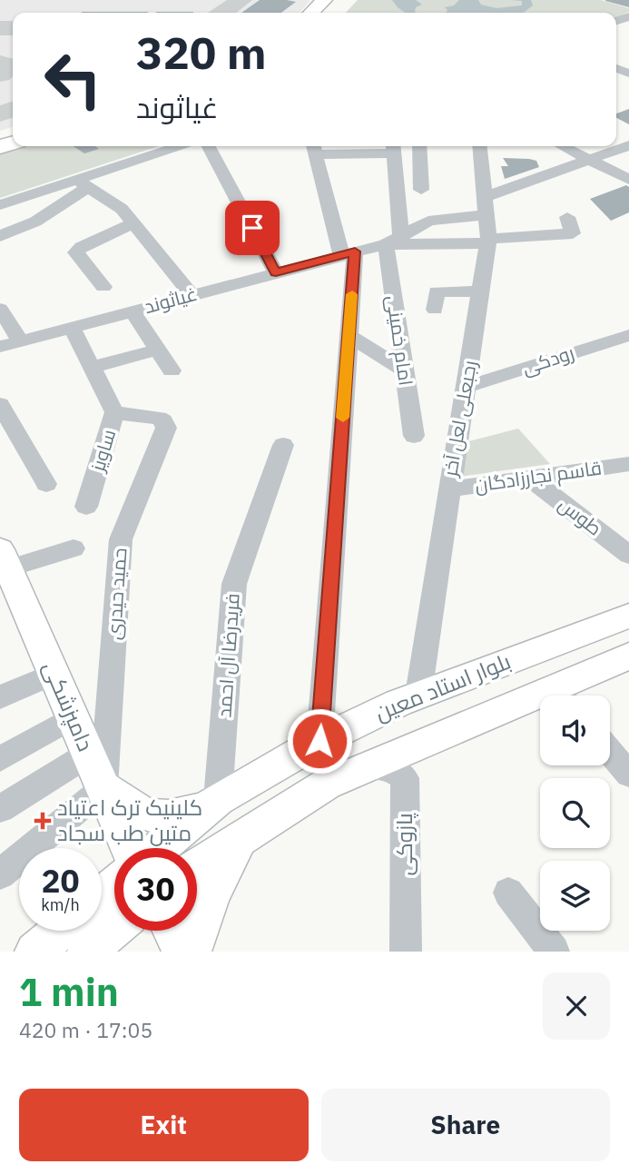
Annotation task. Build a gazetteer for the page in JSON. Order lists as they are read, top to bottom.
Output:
{
  "streets": {
    "main road": ["بلوار استاد معین", "دامپزشکی"],
    "street": [
      "غیاثوند",
      "امام خمینی",
      "رودکی",
      "رجبعلی لعل آخر",
      "ساویز",
      "قاسم نجارزادگان",
      "طوس",
      "حمید حیدری",
      "فریدرضا آل احمد",
      "پازوکی"
    ]
  },
  "crossings": [
    ["غیاثوند", "امام خمینی"],
    ["غیاثوند", "ساویز"],
    ["رودکی", "رجبعلی لعل آخر"],
    ["رجبعلی لعل آخر", "قاسم نجارزادگان"],
    ["رجبعلی لعل آخر", "بلوار استاد معین"],
    ["ساویز", "حمید حیدری"],
    ["قاسم نجارزادگان", "طوس"],
    ["حمید حیدری", "دامپزشکی"],
    ["فریدرضا آل احمد", "بلوار استاد معین"],
    ["بلوار استاد معین", "پازوکی"]
  ],
  "places": {
    "health": ["کلینیک ترک اعتیاد متین طب سجاد"]
  },
  "page": {
    "turn": ["320 m", "غیاثوند"],
    "speed": "20 km/h",
    "limit": "30",
    "heading": ["1 min", "420 m · 17:05"],
    "buttons": ["Exit", "Share"]
  }
}
